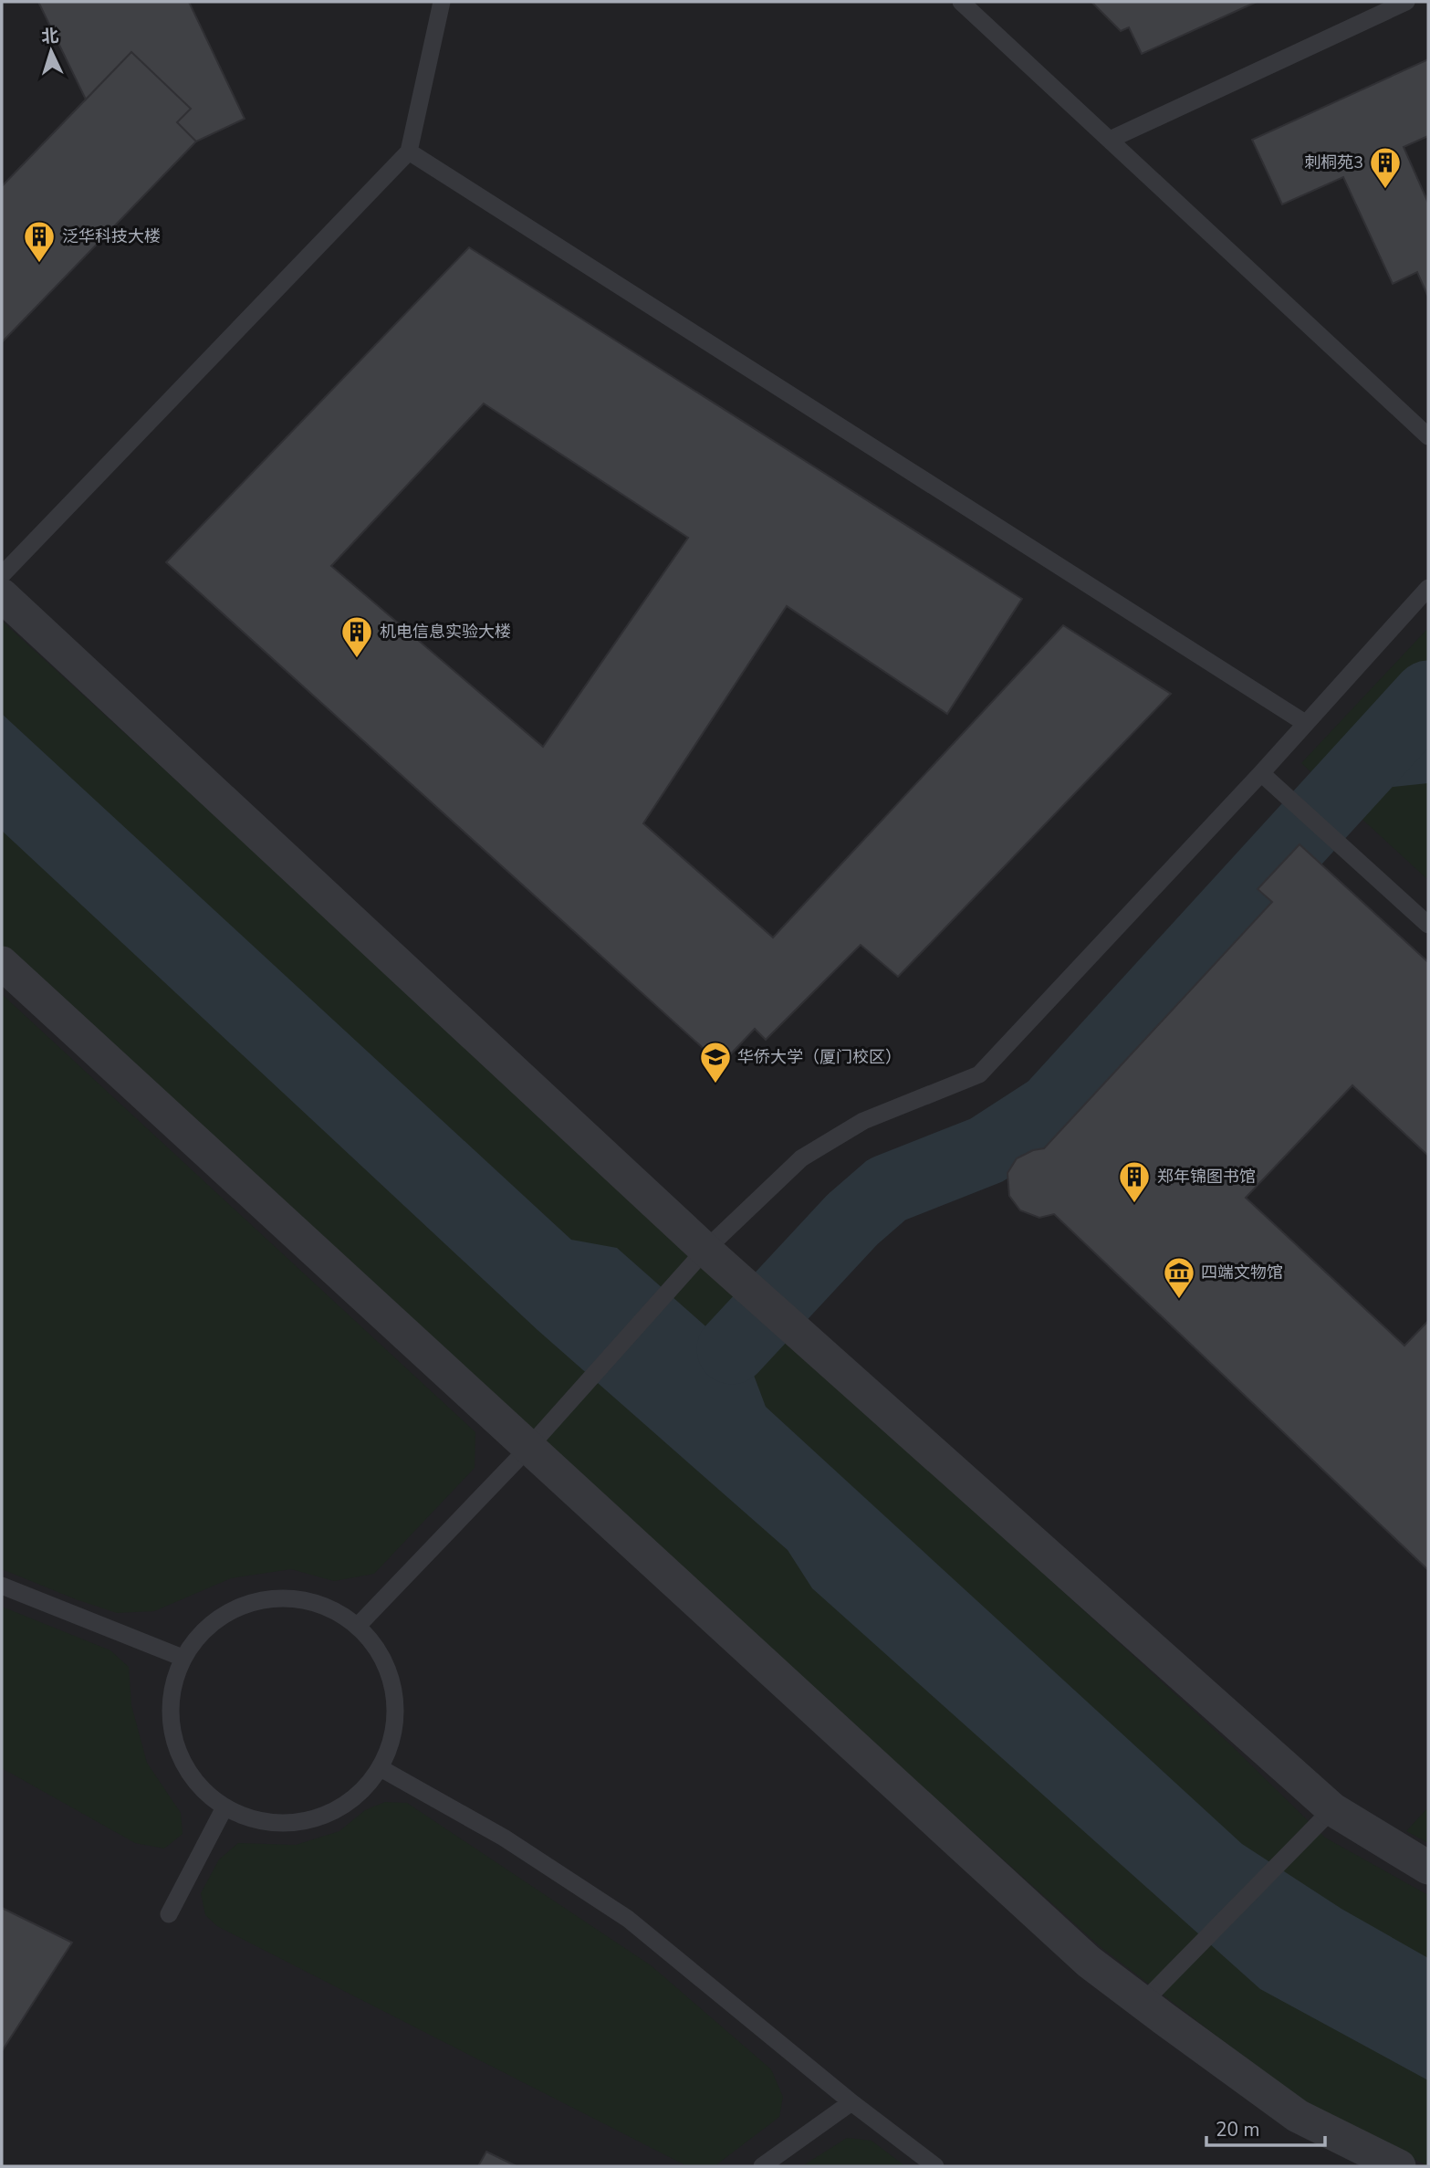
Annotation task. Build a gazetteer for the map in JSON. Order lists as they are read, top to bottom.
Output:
{
  "places": {
    "building": [
      "刺桐苑3",
      "泛华科技大楼",
      "机电信息实验大楼",
      "郑年锦图书馆"
    ],
    "school or university": ["华侨大学（厦门校区）"],
    "museum": ["四端文物馆"]
  },
  "scale_bar": "20 m",
  "north": "top"
}
